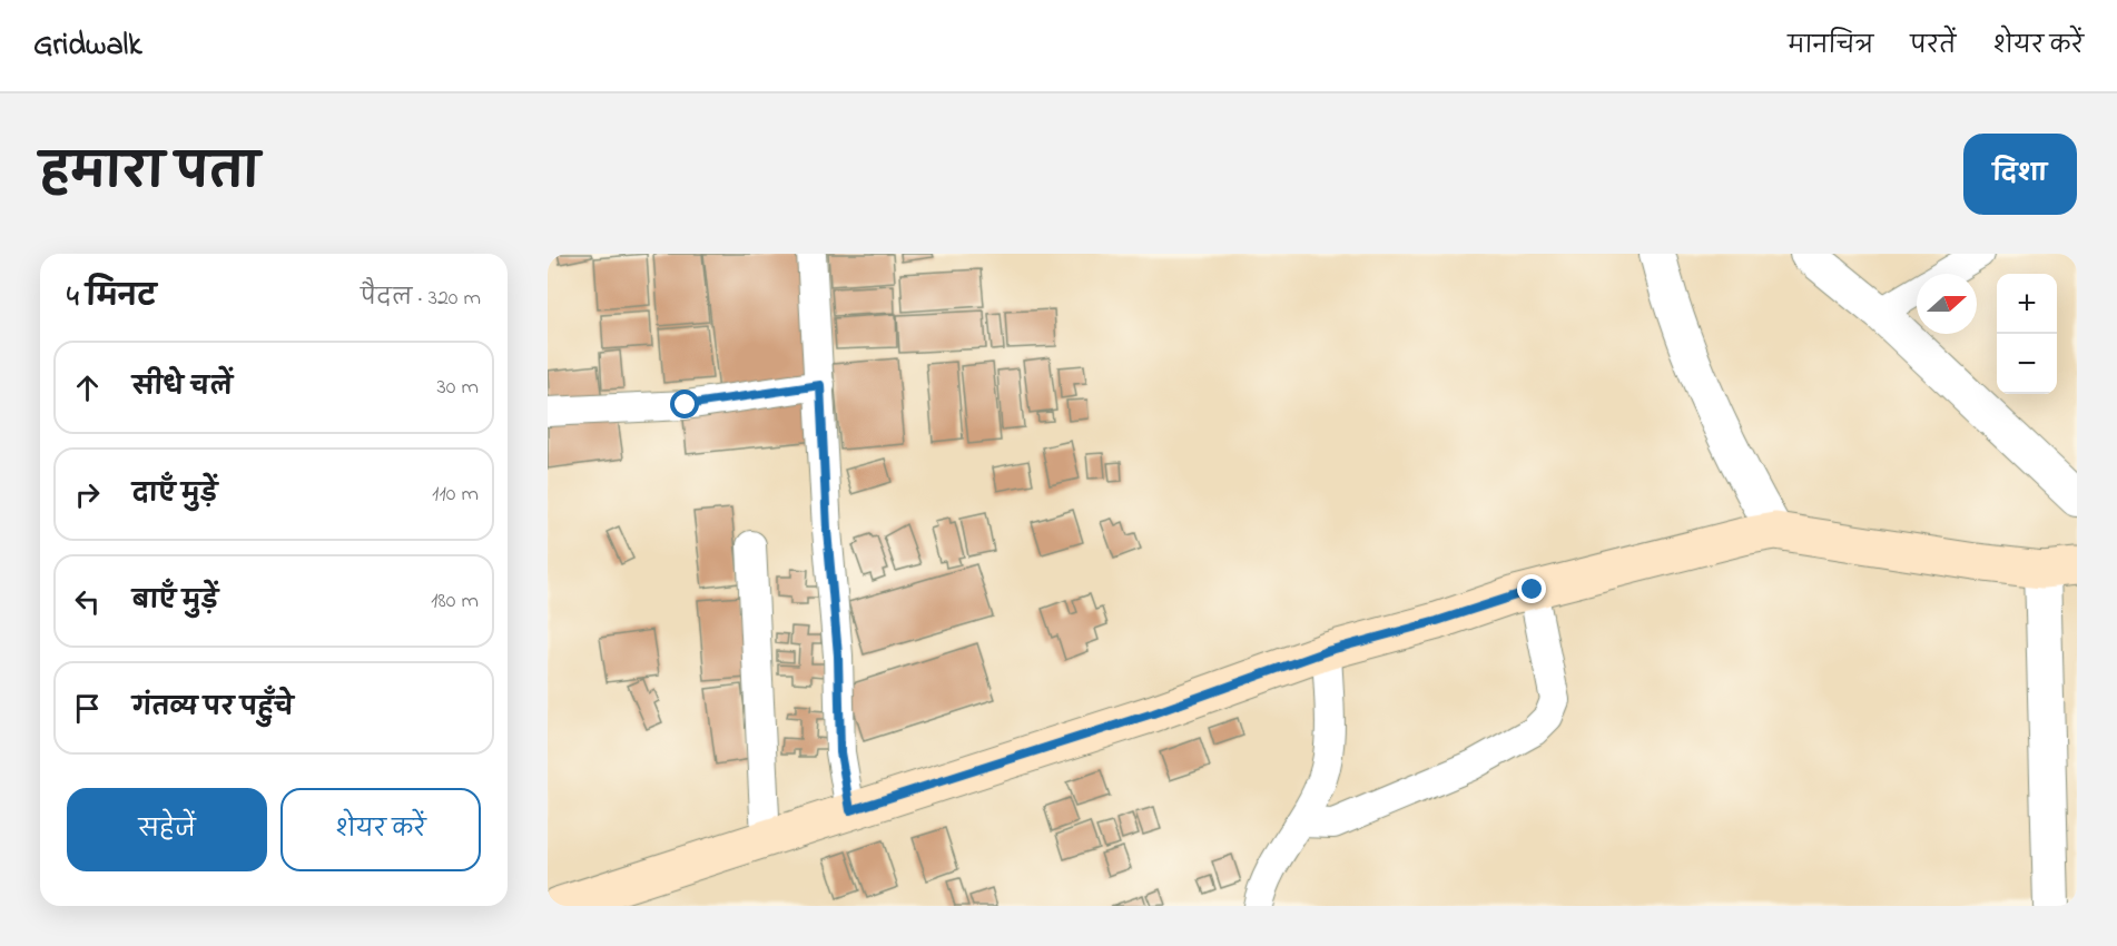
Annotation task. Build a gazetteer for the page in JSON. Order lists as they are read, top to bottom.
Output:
{
  "north": "right",
  "page": {
    "header": "Gridwalk",
    "nav": ["मानचित्र", "परतें", "शेयर करें"],
    "title": "हमारा पता",
    "buttons": [
      "दिशा",
      ["सहेजें", "शेयर करें"]
    ],
    "heading": ["4 मिनट", "पैदल · 320 m"],
    "map_buttons": ["+", "−"],
    "list": [
      ["सीधे चलें", "30 m"],
      ["दाएँ मुड़ें", "110 m"],
      ["बाएँ मुड़ें", "180 m"],
      "गंतव्य पर पहुँचे"
    ]
  }
}
